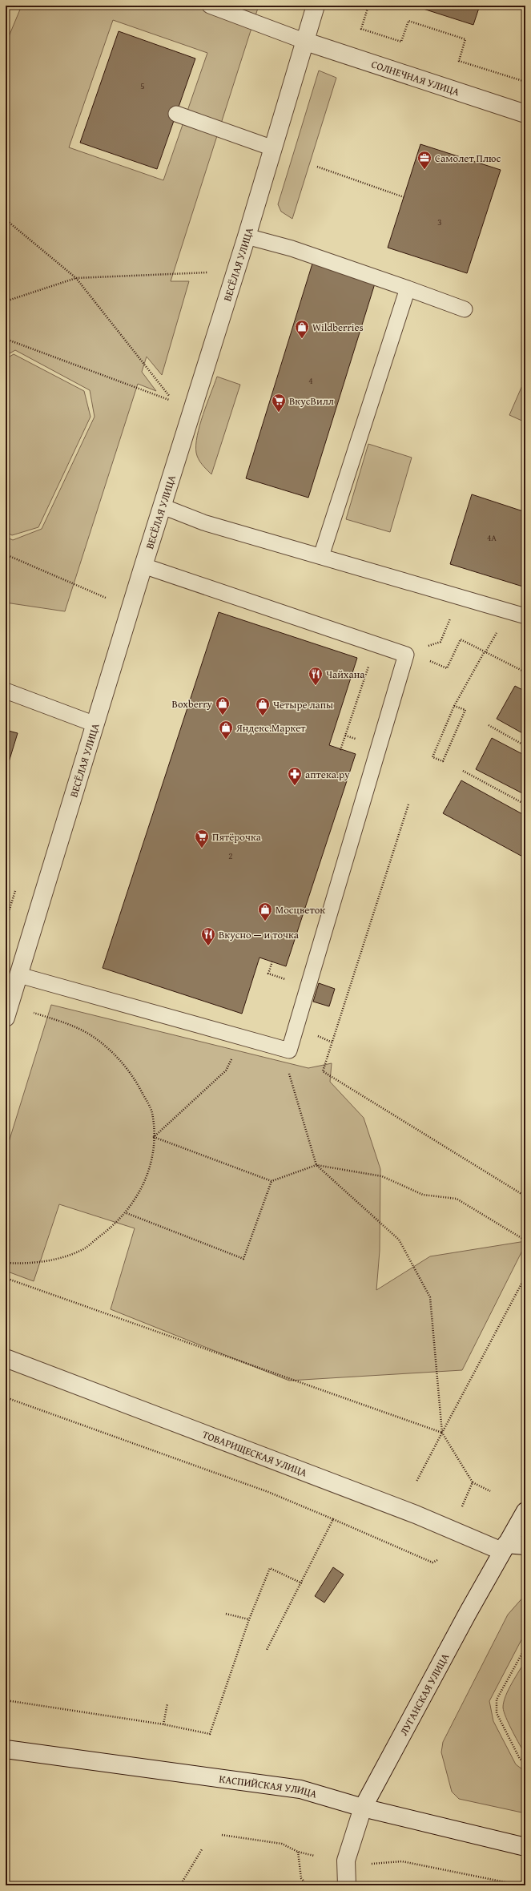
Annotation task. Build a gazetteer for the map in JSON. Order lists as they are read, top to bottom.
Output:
{
  "streets": {
    "street": [
      "СОЛНЕЧНАЯ УЛИЦА",
      "ВЕСЁЛАЯ УЛИЦА",
      "ТОВАРИЩЕСКАЯ УЛИЦА",
      "ЛУГАНСКАЯ УЛИЦА",
      "КАСПИЙСКАЯ УЛИЦА"
    ]
  },
  "crossings": [
    ["СОЛНЕЧНАЯ УЛИЦА", "ВЕСЁЛАЯ УЛИЦА"],
    ["ТОВАРИЩЕСКАЯ УЛИЦА", "ЛУГАНСКАЯ УЛИЦА"],
    ["ЛУГАНСКАЯ УЛИЦА", "КАСПИЙСКАЯ УЛИЦА"]
  ],
  "places": {
    "office": ["Самолет Плюс"],
    "shop": [
      "Wildberries",
      "Boxberry",
      "Четыре лапы",
      "Яндекс.Маркет",
      "Мосцветок"
    ],
    "supermarket": ["ВкусВилл", "Пятёрочка"],
    "restaurant": ["Чайхана", "Вкусно — и точка"],
    "pharmacy": ["аптека.ру"]
  },
  "house_numbers": [
    "5",
    "3",
    "4",
    "4А",
    "2"
  ]
}
